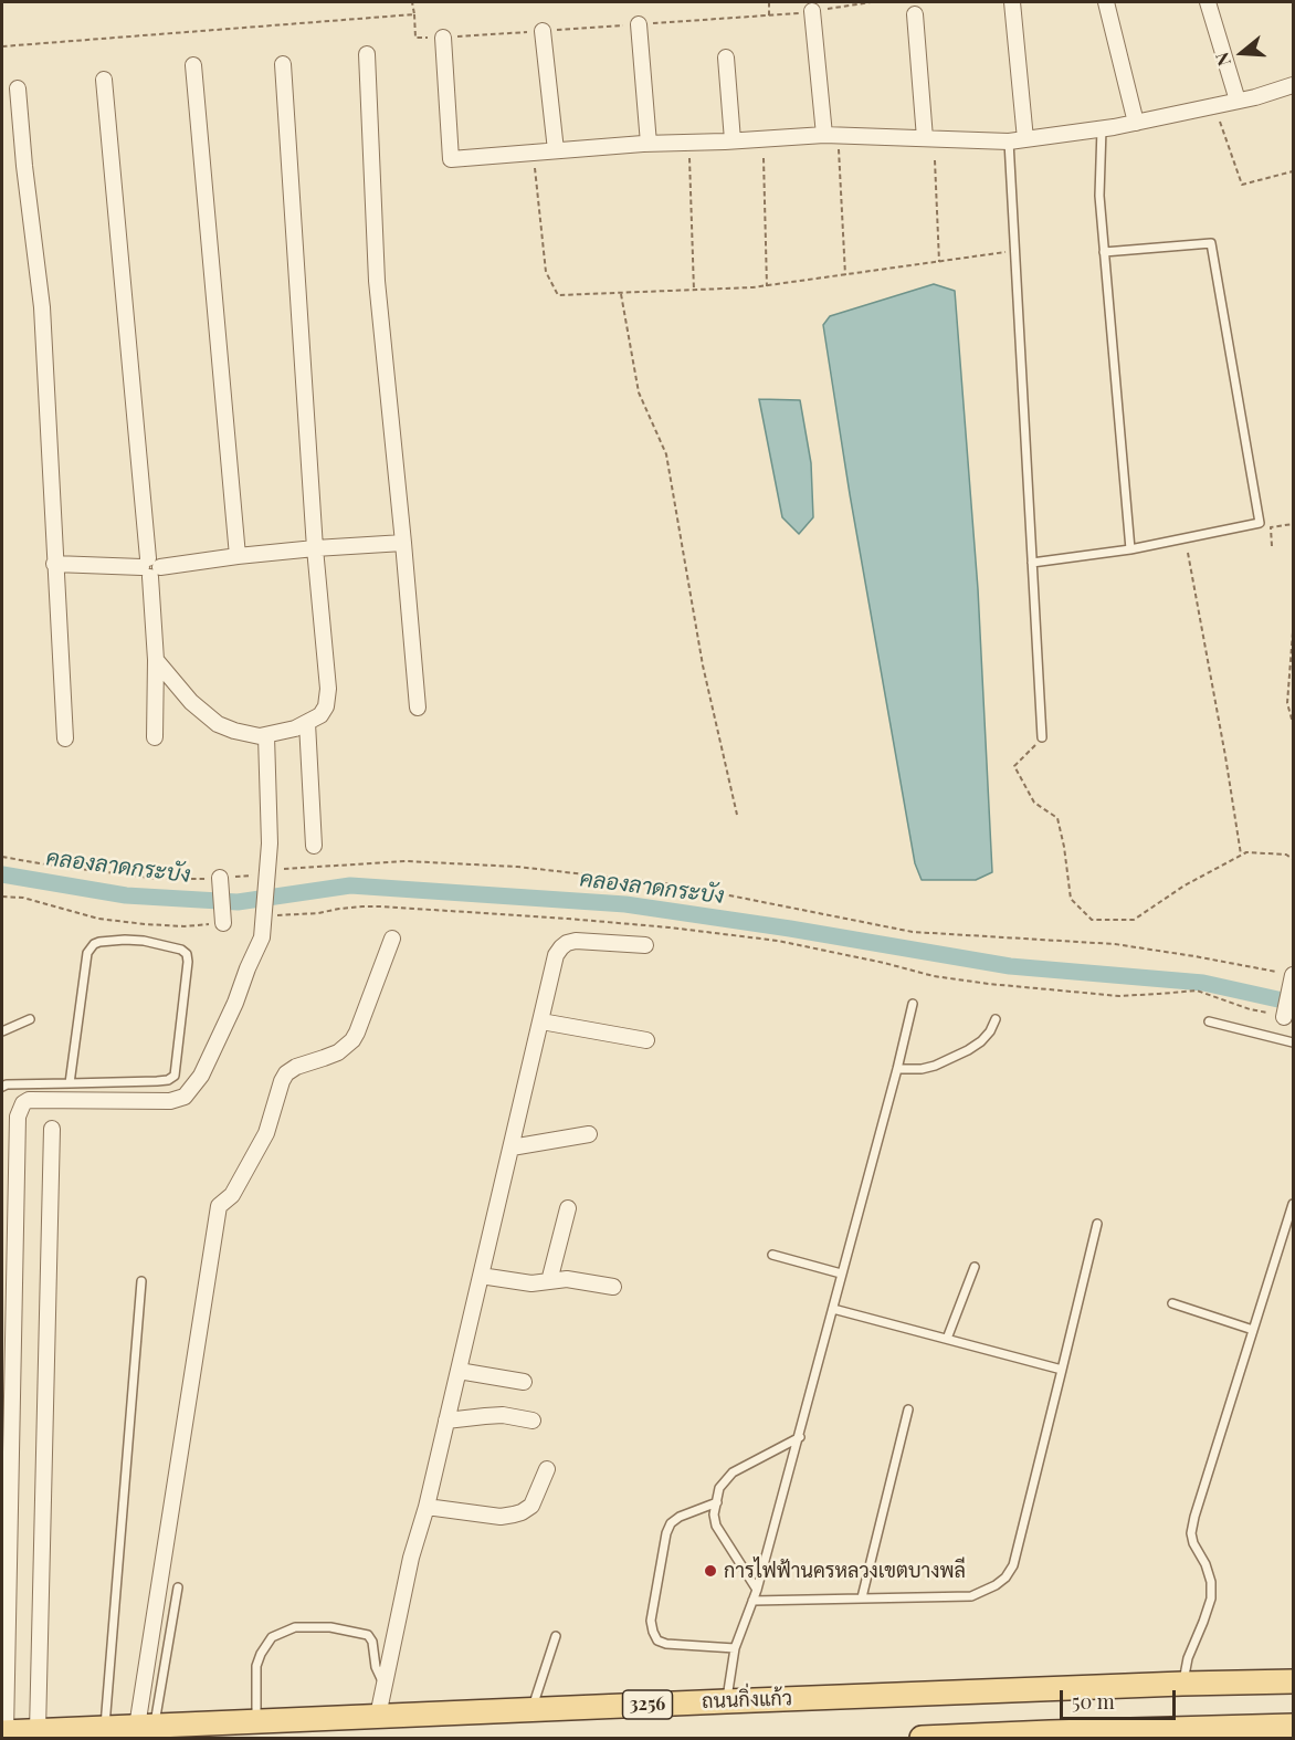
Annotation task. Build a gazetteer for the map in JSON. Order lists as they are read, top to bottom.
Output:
{
  "streets": {
    "main road": ["ถนนกิ่งแก้ว", "3256"]
  },
  "water": ["คลองลาดกระบัง"],
  "places": ["การไฟฟ้านครหลวงเขตบางพลี"],
  "scale_bar": "50 m",
  "north": "left"
}
